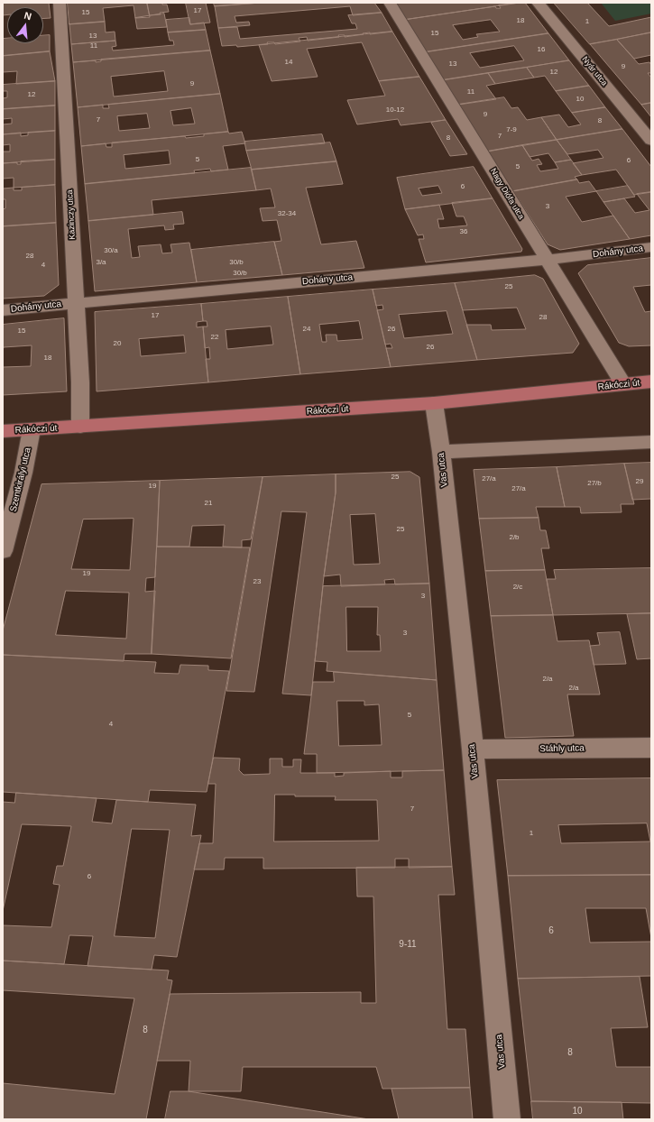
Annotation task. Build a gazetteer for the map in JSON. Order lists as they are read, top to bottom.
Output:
{
  "streets": {
    "main road": ["Rákóczi út"],
    "street": [
      "Nyár utca",
      "Nagy Diófa utca",
      "Kazinczy utca",
      "Dohány utca",
      "Vas utca",
      "Szentkirályi utca",
      "Stáhly utca"
    ]
  },
  "crossings": [
    ["Nagy Diófa utca", "Dohány utca"],
    ["Nagy Diófa utca", "Rákóczi út"],
    ["Kazinczy utca", "Dohány utca"],
    ["Kazinczy utca", "Rákóczi út"],
    ["Rákóczi út", "Vas utca"],
    ["Rákóczi út", "Szentkirályi utca"],
    ["Vas utca", "Stáhly utca"]
  ],
  "house_numbers": [
    "17",
    "15",
    "18",
    "1",
    "15",
    "13",
    "11",
    "16",
    "14",
    "13",
    "9",
    "12",
    "9",
    "11",
    "12",
    "10",
    "10-12",
    "9",
    "7",
    "8",
    "7-9",
    "7",
    "8",
    "5",
    "6",
    "5",
    "6",
    "3",
    "32-34",
    "36",
    "30/a",
    "28",
    "3/a",
    "30/b",
    "4",
    "30/b",
    "25",
    "17",
    "28",
    "24",
    "26",
    "15",
    "22",
    "20",
    "26",
    "18",
    "25",
    "27/a",
    "29",
    "27/b",
    "19",
    "27/a",
    "21",
    "25",
    "2/b",
    "19",
    "23",
    "2/c",
    "3",
    "3",
    "2/a",
    "2/a",
    "5",
    "4",
    "7",
    "1",
    "6",
    "6",
    "9-11",
    "8",
    "8",
    "10"
  ],
  "north": "top"
}
